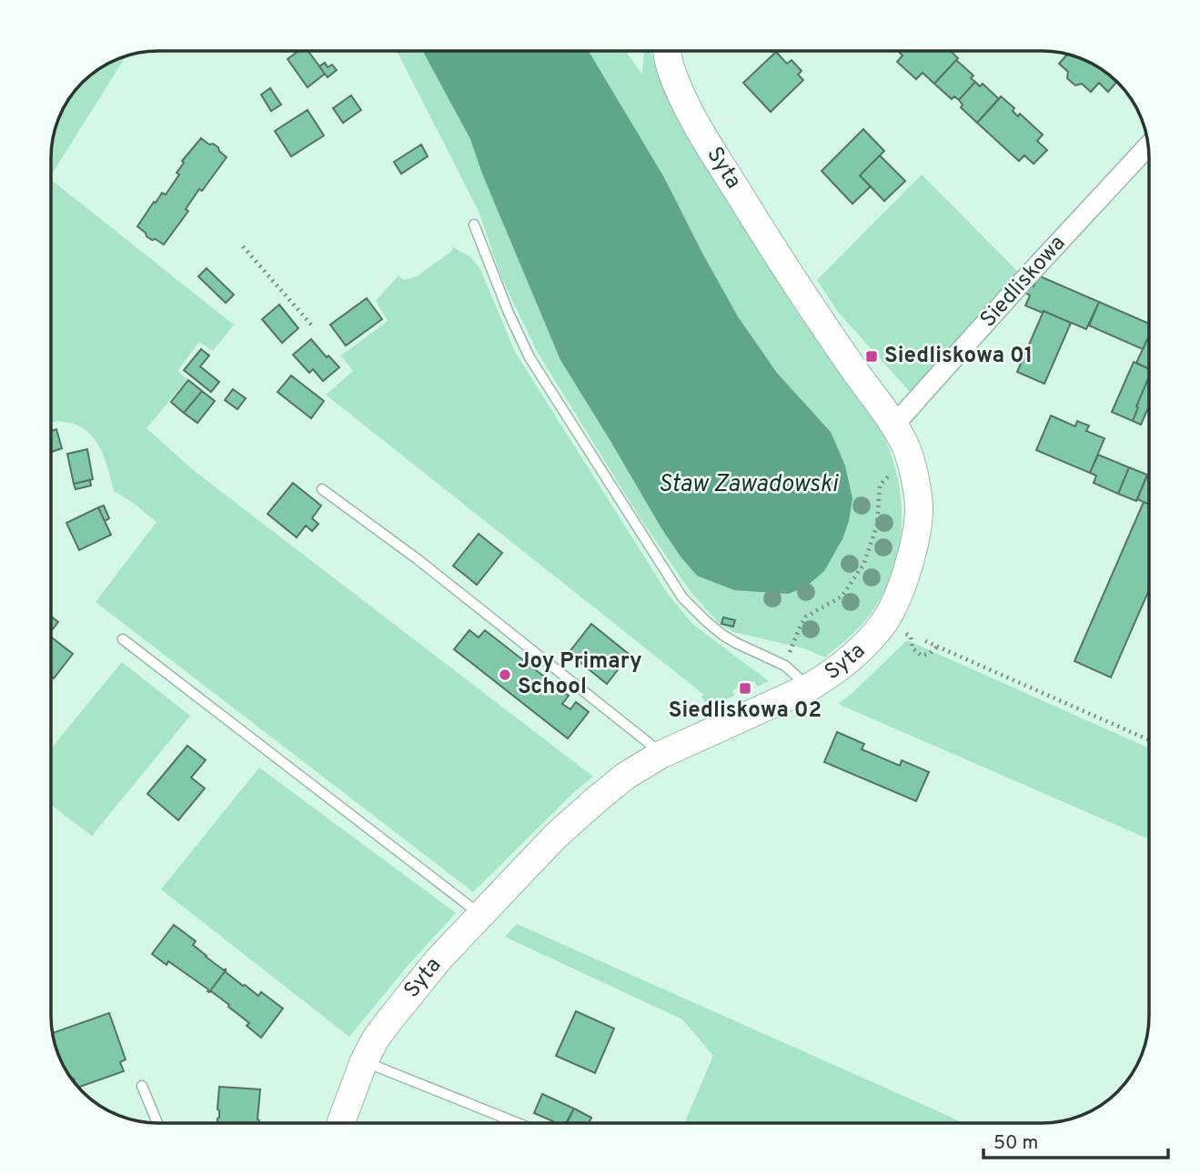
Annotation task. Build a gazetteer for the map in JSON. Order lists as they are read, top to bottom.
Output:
{
  "streets": {
    "street": ["Syta", "Siedliskowa"]
  },
  "crossings": [
    ["Syta", "Siedliskowa"]
  ],
  "water": ["Staw Zawadowski"],
  "places": {
    "transit": ["Siedliskowa 01", "Siedliskowa 02"],
    "other": ["Joy Primary School"]
  },
  "scale_bar": "50 m"
}
